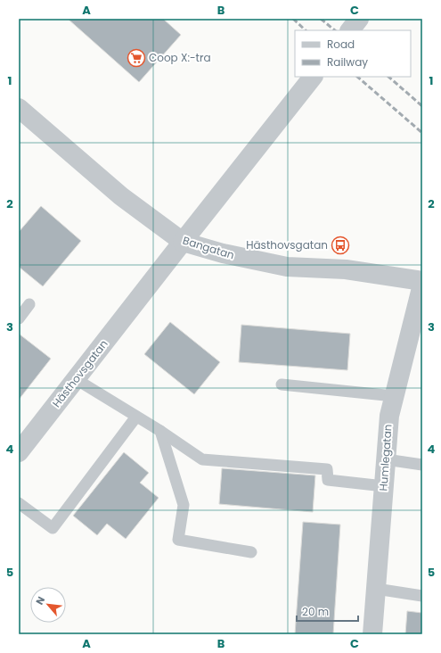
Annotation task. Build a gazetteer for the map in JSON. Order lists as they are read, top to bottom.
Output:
{
  "streets": {
    "street": ["Bangatan", "Hästhovsgatan", "Humlegatan"]
  },
  "crossings": [
    ["Bangatan", "Hästhovsgatan"]
  ],
  "places": {
    "supermarket": ["Coop X:-tra"],
    "bus stop": ["Hästhovsgatan"]
  },
  "legend": ["Road", "Railway"],
  "scale_bar": "20 m",
  "north": "top left",
  "grid": {
    "columns": ["A", "B", "C"],
    "rows": [
      "1",
      "2",
      "3",
      "4",
      "5"
    ]
  }
}
